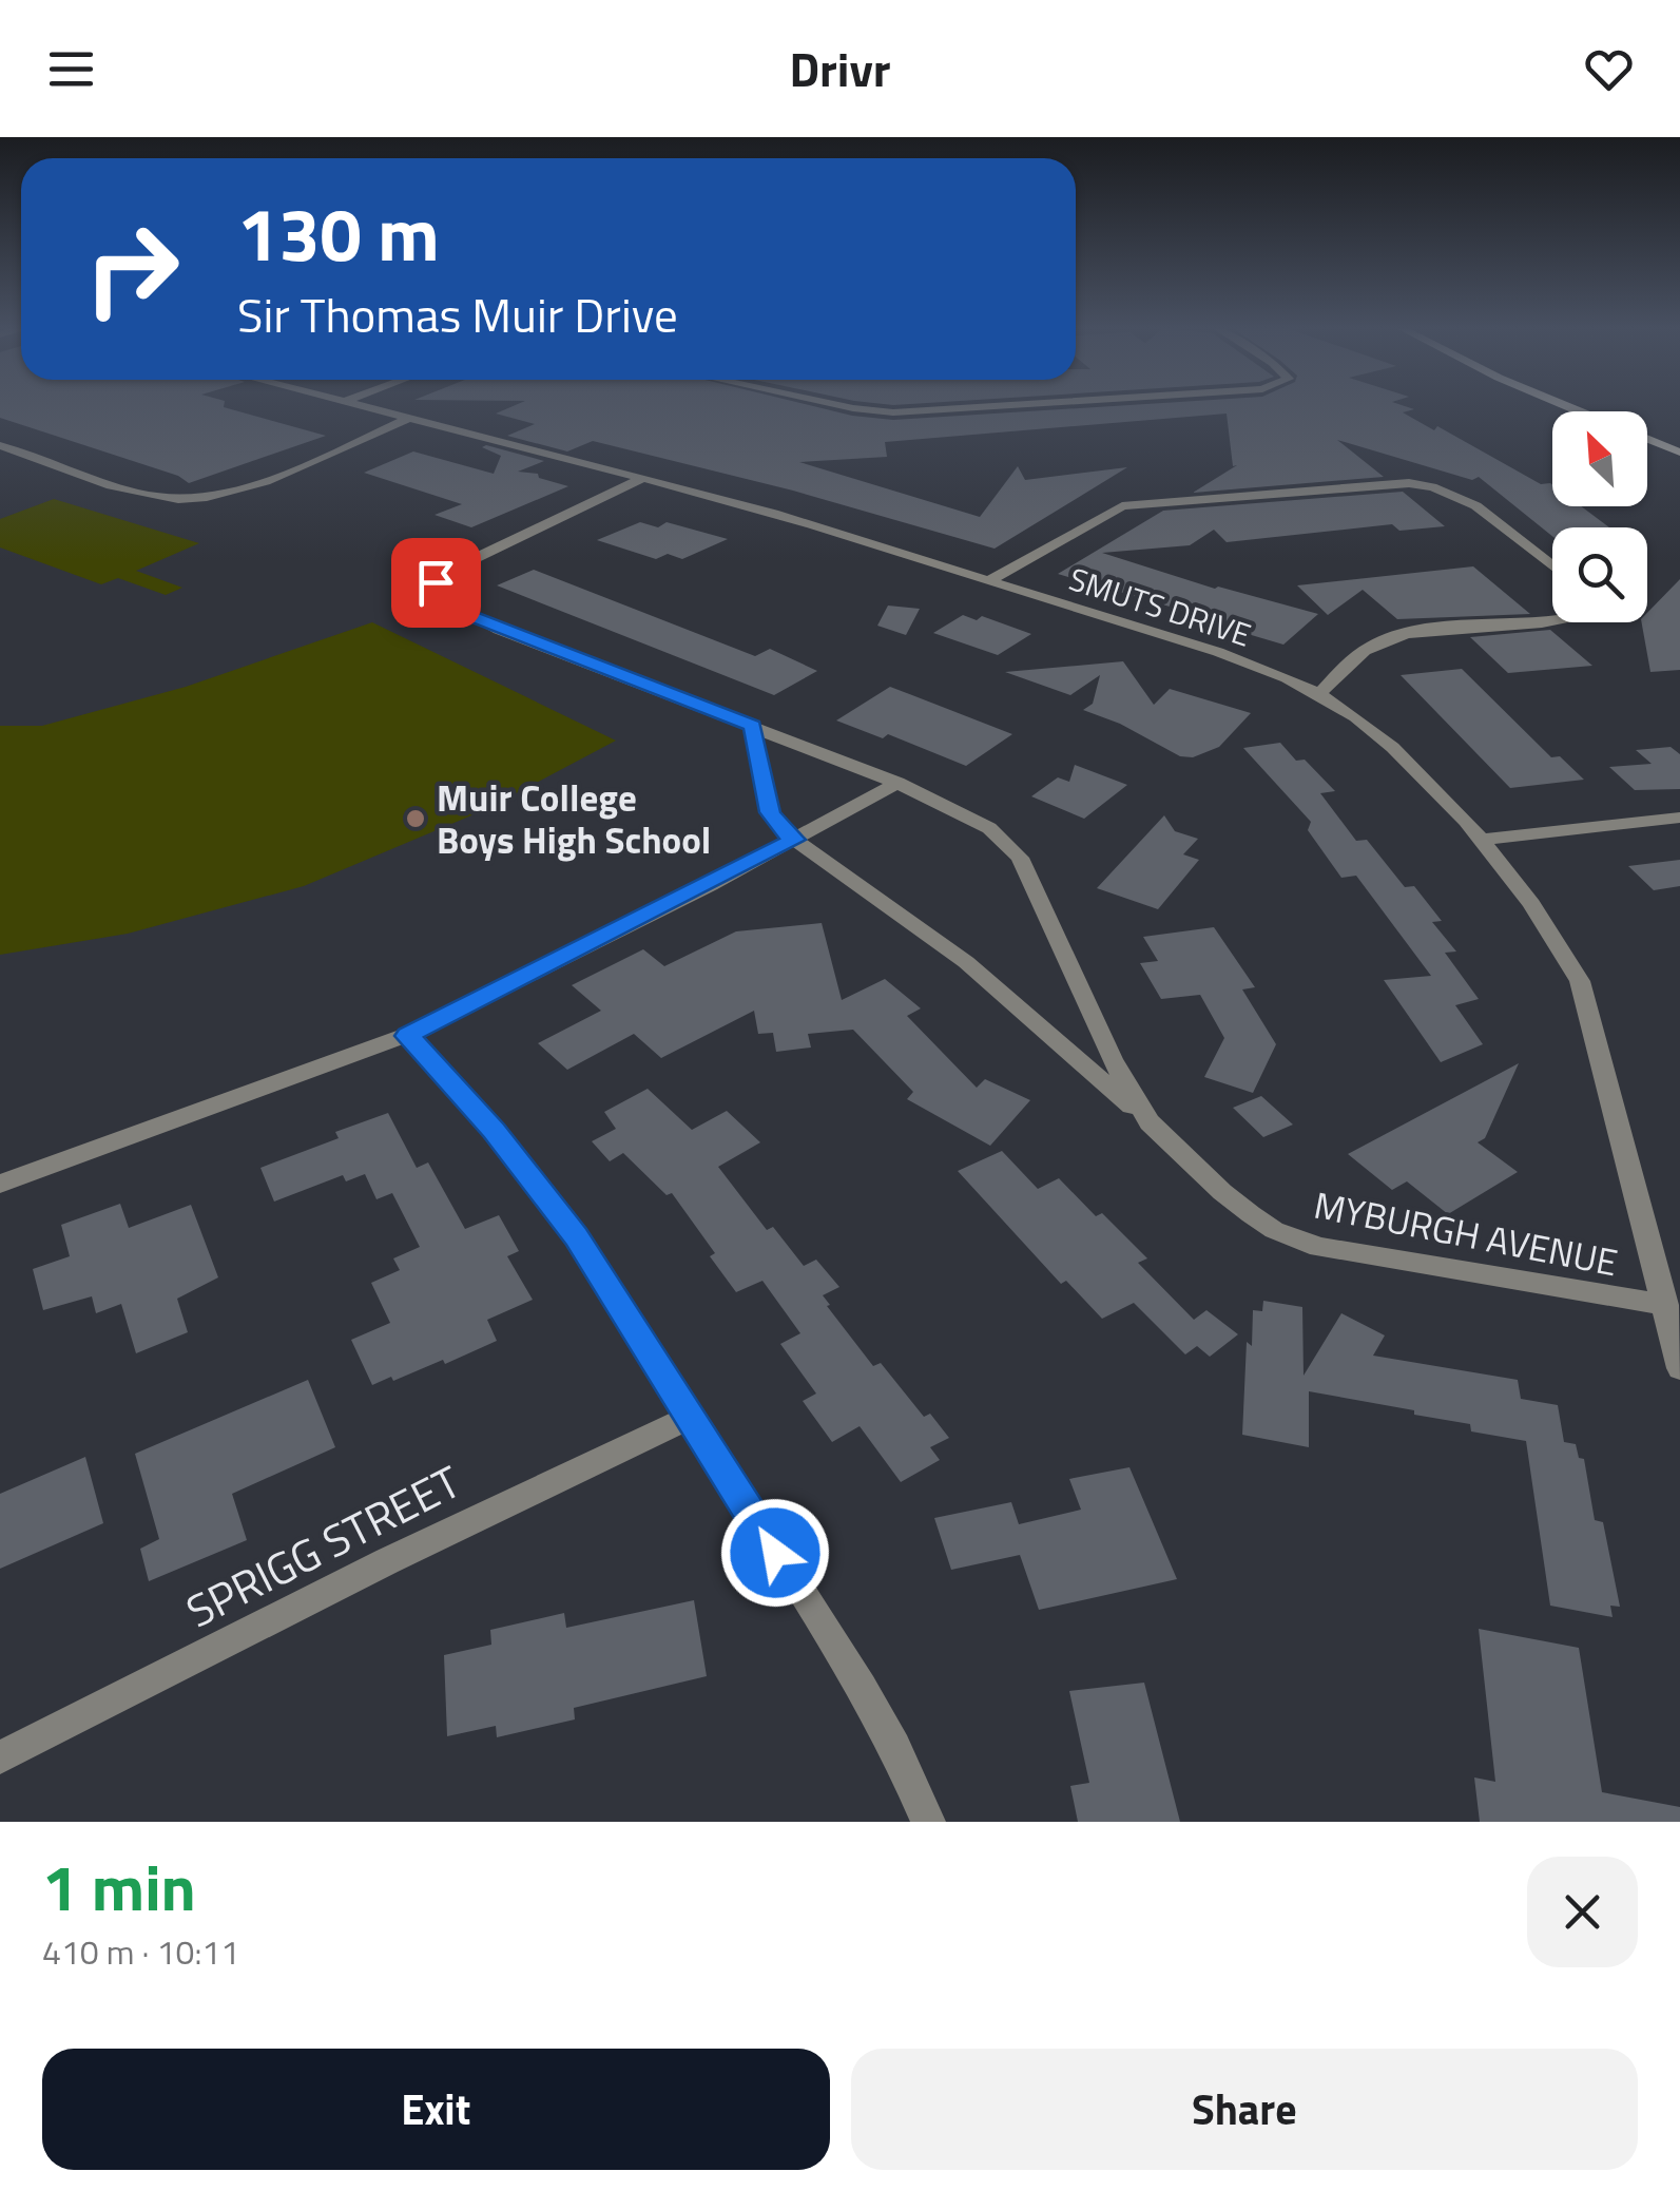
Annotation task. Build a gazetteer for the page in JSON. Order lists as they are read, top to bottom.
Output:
{
  "streets": {
    "street": ["SMUTS DRIVE", "MYBURGH AVENUE", "SPRIGG STREET"]
  },
  "crossings": [
    ["SMUTS DRIVE", "MYBURGH AVENUE"]
  ],
  "places": ["Muir College Boys High School"],
  "north": "top left",
  "page": {
    "header": "Drivr",
    "turn": ["130 m", "Sir Thomas Muir Drive"],
    "heading": ["1 min", "410 m · 10:11"],
    "buttons": ["Exit", "Share"]
  }
}
